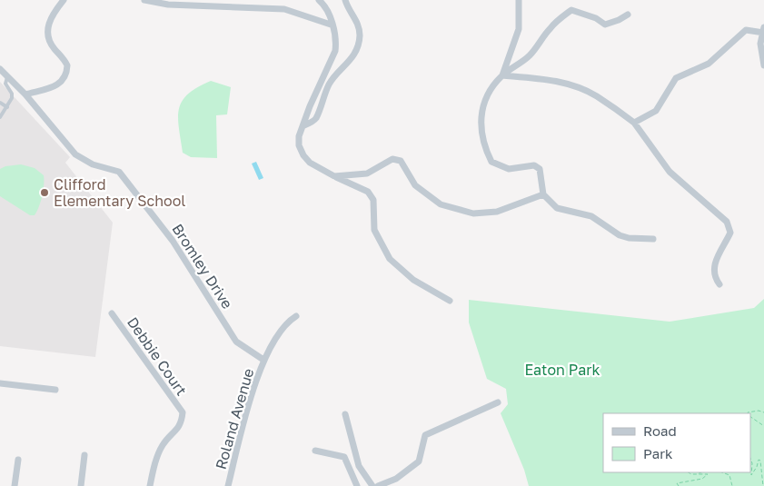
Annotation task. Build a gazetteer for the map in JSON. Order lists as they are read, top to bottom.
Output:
{
  "streets": {
    "street": ["Bromley Drive", "Debbie Court", "Roland Avenue"]
  },
  "crossings": [
    ["Bromley Drive", "Roland Avenue"]
  ],
  "parks": ["Eaton Park"],
  "places": ["Clifford Elementary School"],
  "legend": ["Road", "Park"]
}
